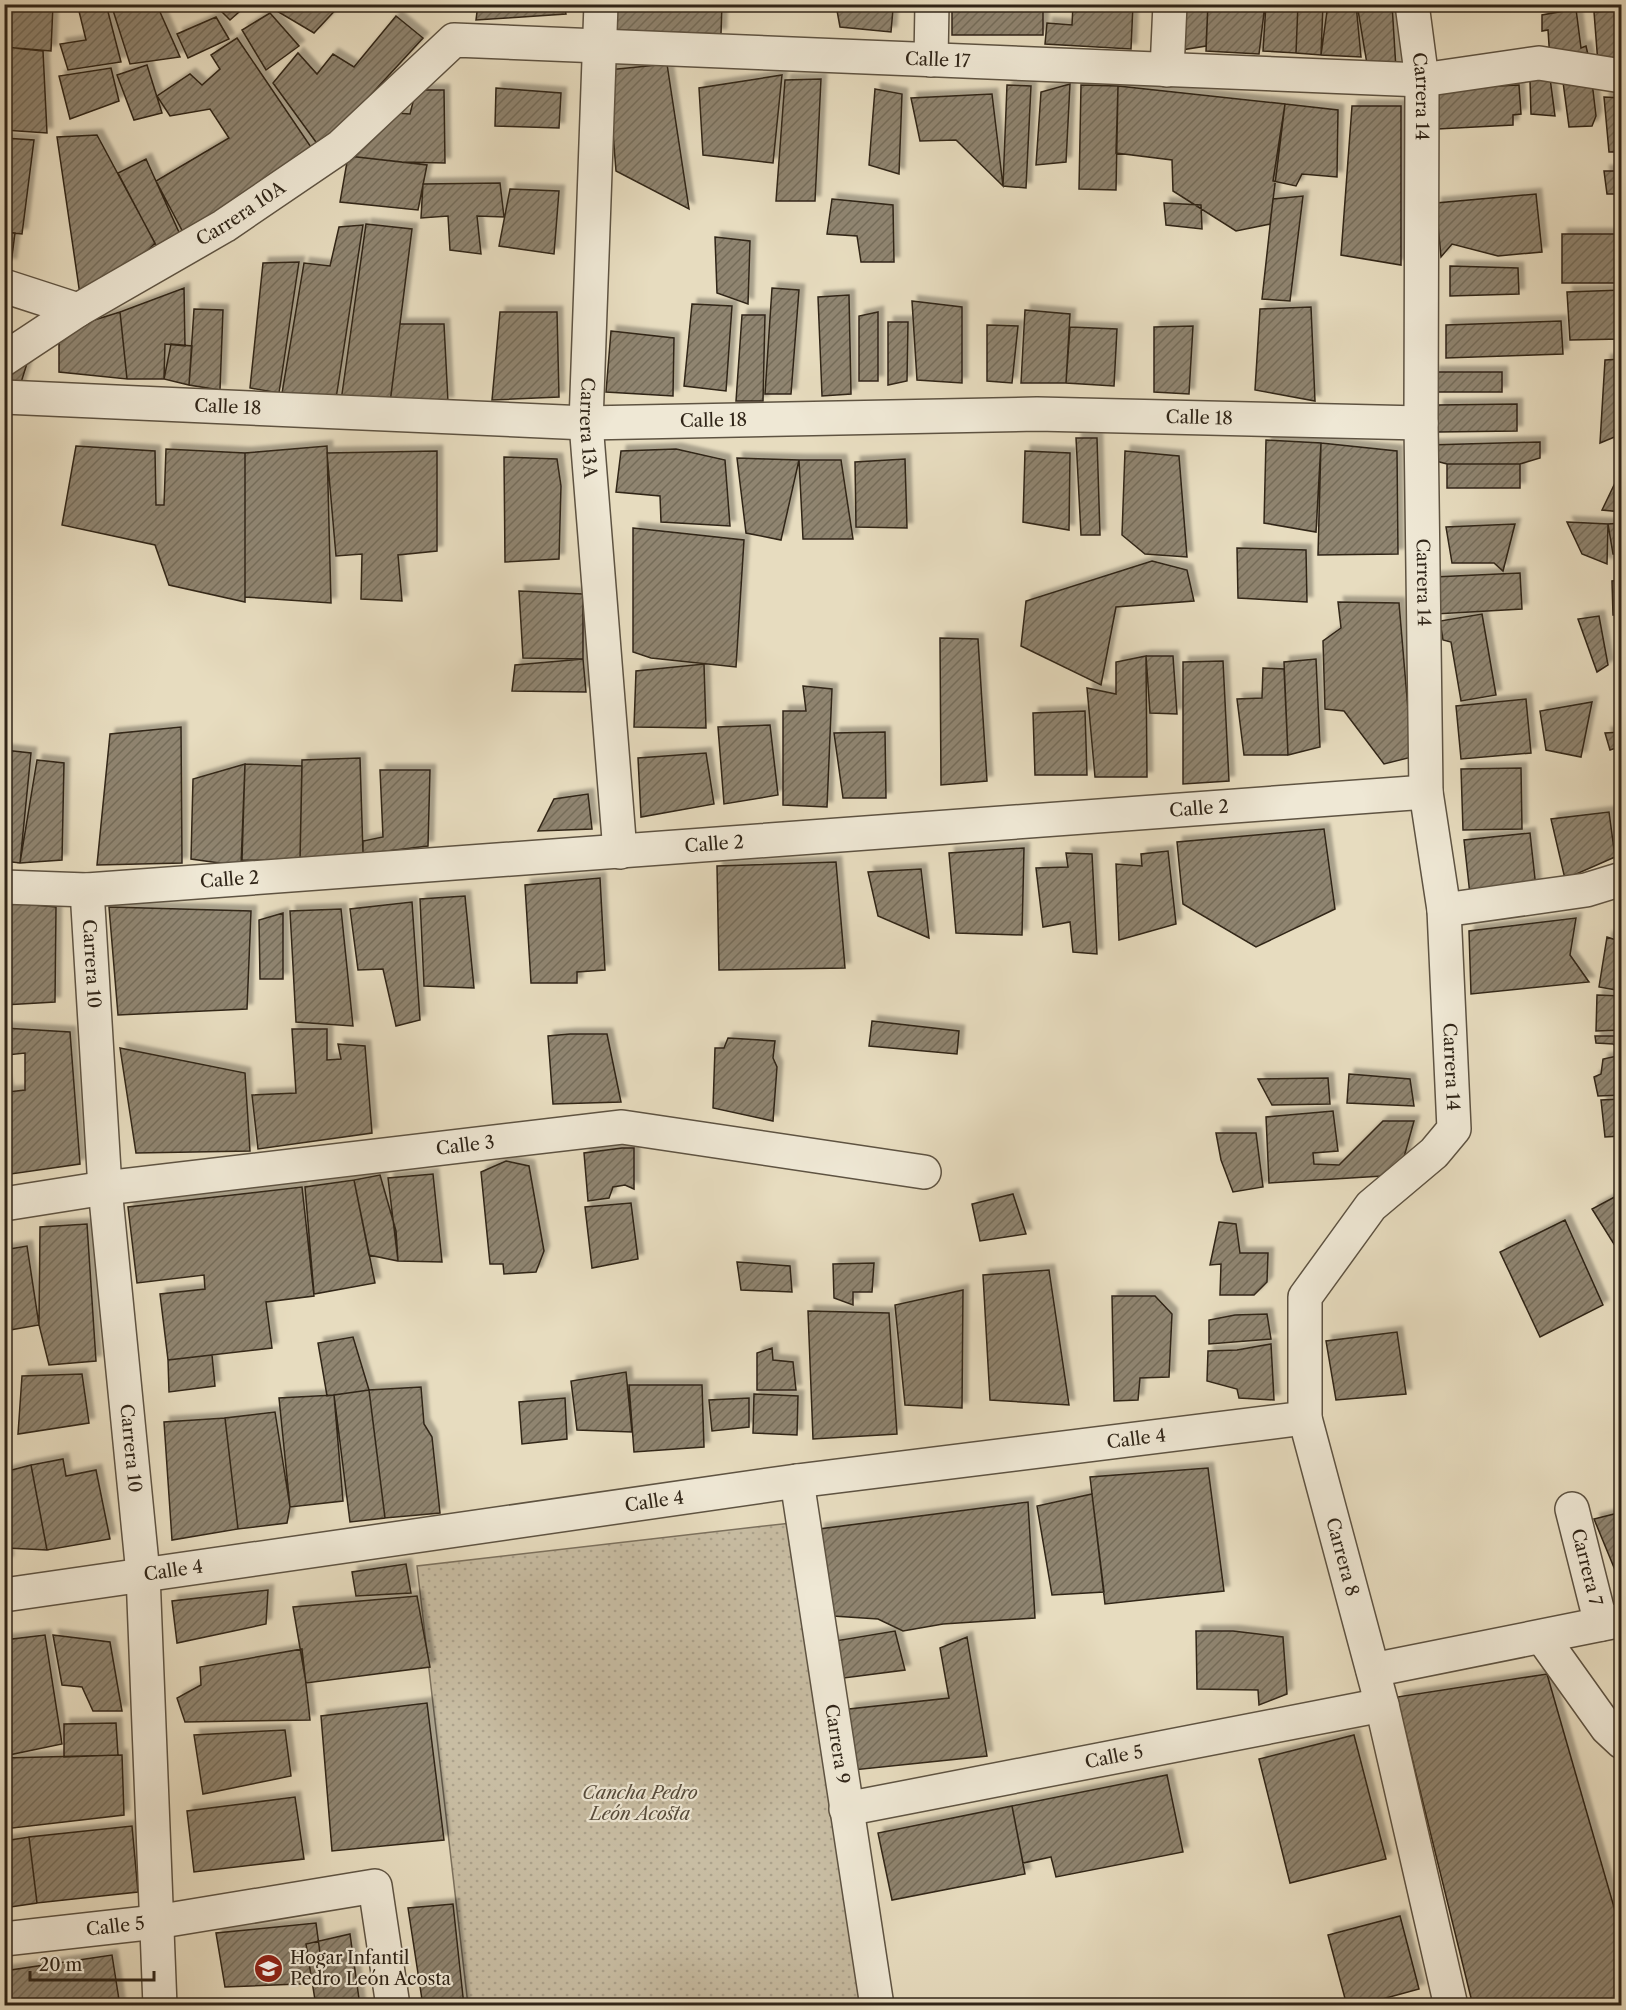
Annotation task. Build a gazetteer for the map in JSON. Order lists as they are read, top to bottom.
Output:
{
  "streets": {
    "street": [
      "Calle 17",
      "Carrera 14",
      "Carrera 10A",
      "Calle 18",
      "Carrera 13A",
      "Calle 2",
      "Carrera 10",
      "Calle 3",
      "Calle 4",
      "Carrera 8",
      "Carrera 7",
      "Carrera 9",
      "Calle 5"
    ]
  },
  "crossings": [
    ["Calle 17", "Carrera 14"],
    ["Calle 17", "Carrera 10A"],
    ["Calle 17", "Carrera 13A"],
    ["Carrera 14", "Calle 18"],
    ["Carrera 14", "Calle 2"],
    ["Carrera 14", "Carrera 8"],
    ["Calle 18", "Carrera 13A"],
    ["Carrera 13A", "Calle 2"],
    ["Calle 2", "Carrera 10"],
    ["Carrera 10", "Calle 3"],
    ["Carrera 10", "Calle 4"],
    ["Carrera 10", "Calle 5"],
    ["Calle 4", "Carrera 8"],
    ["Calle 4", "Carrera 9"],
    ["Carrera 8", "Calle 5"],
    ["Carrera 9", "Calle 5"]
  ],
  "parks": ["Cancha Pedro León Acosta"],
  "places": {
    "school or university": ["Hogar Infantil Pedro León Acosta"]
  },
  "scale_bar": "20 m"
}
